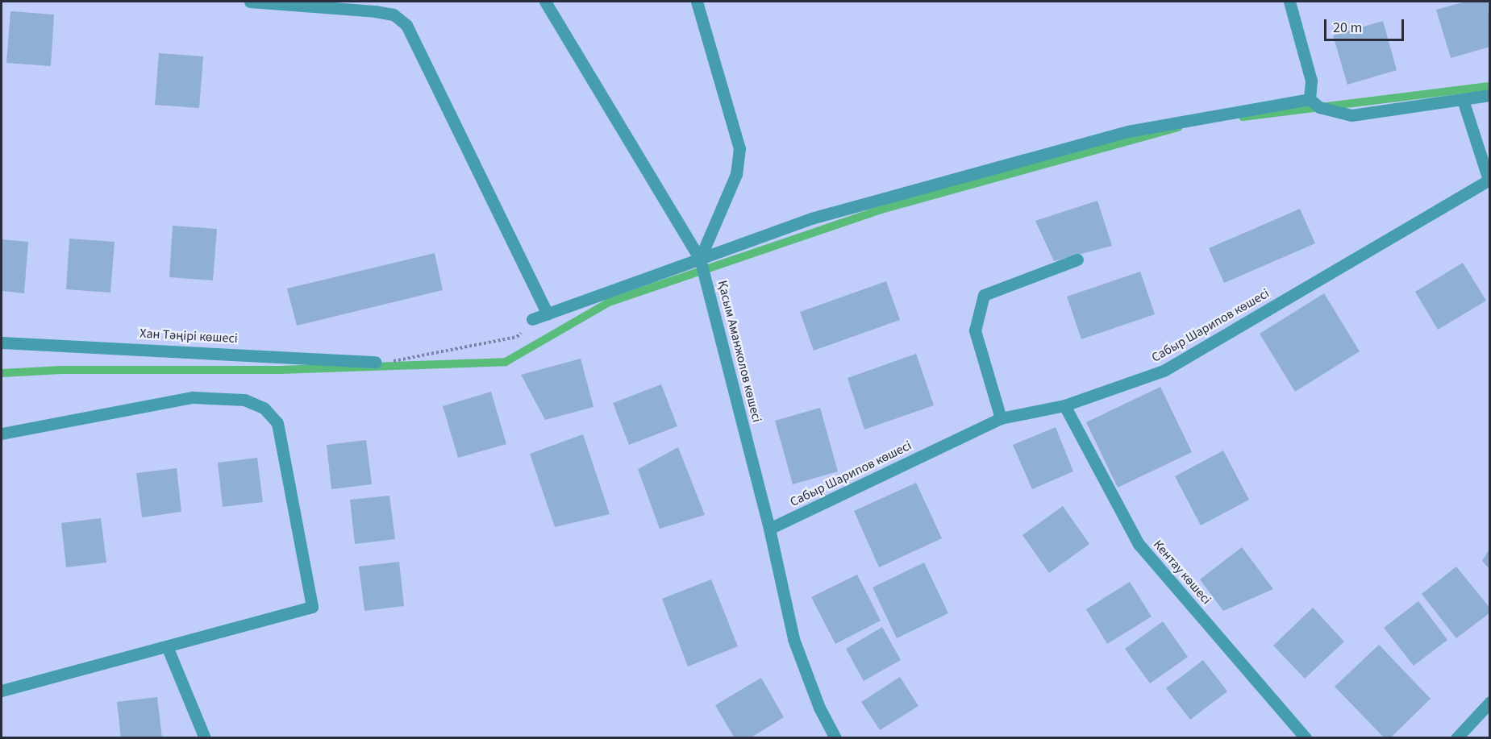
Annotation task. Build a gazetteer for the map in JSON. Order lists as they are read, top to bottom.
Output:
{
  "streets": {
    "street": [
      "Сабыр Шарипов көшесі",
      "Хан Тәңірі көшесі",
      "Қасым Аманжолов көшесі",
      "Кентау көшесі"
    ]
  },
  "crossings": [
    ["Сабыр Шарипов көшесі", "Қасым Аманжолов көшесі"],
    ["Сабыр Шарипов көшесі", "Кентау көшесі"]
  ],
  "scale_bar": "20 m"
}
